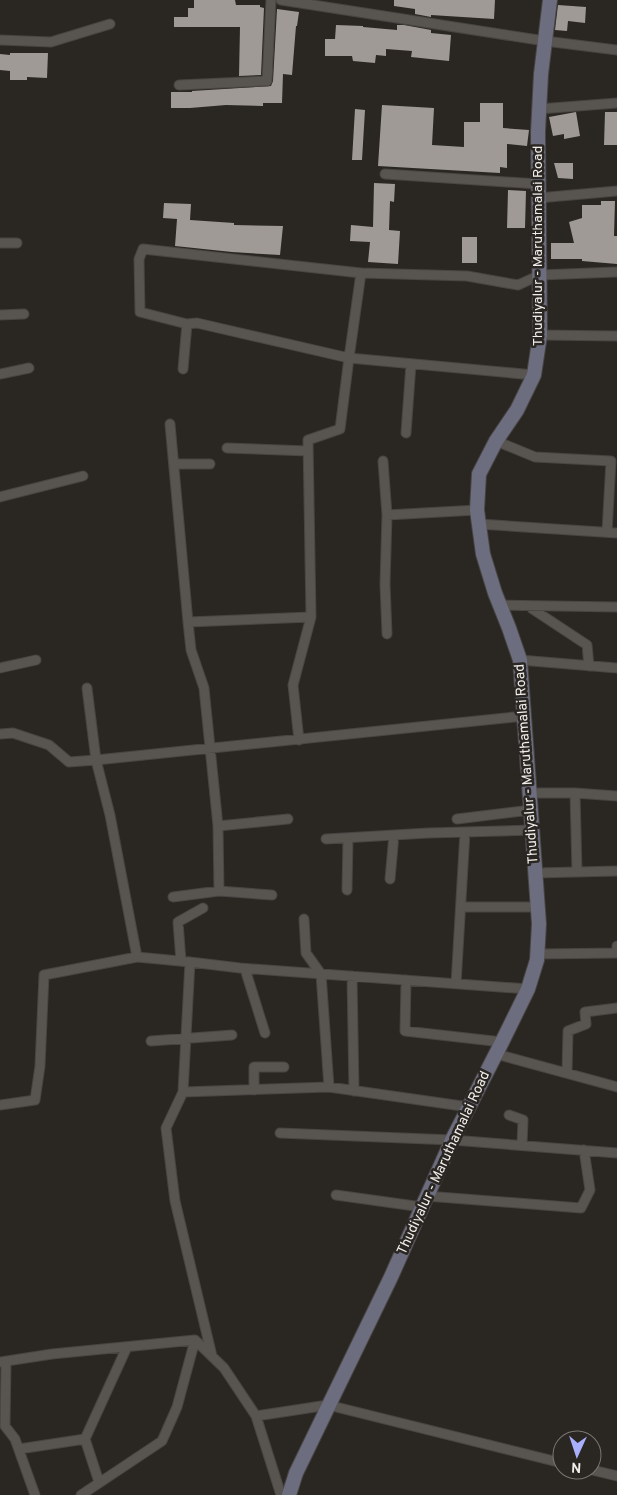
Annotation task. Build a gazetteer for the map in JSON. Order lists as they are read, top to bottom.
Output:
{
  "streets": {
    "main road": ["Thudiyalur - Maruthamalai Road"]
  },
  "north": "bottom"
}
